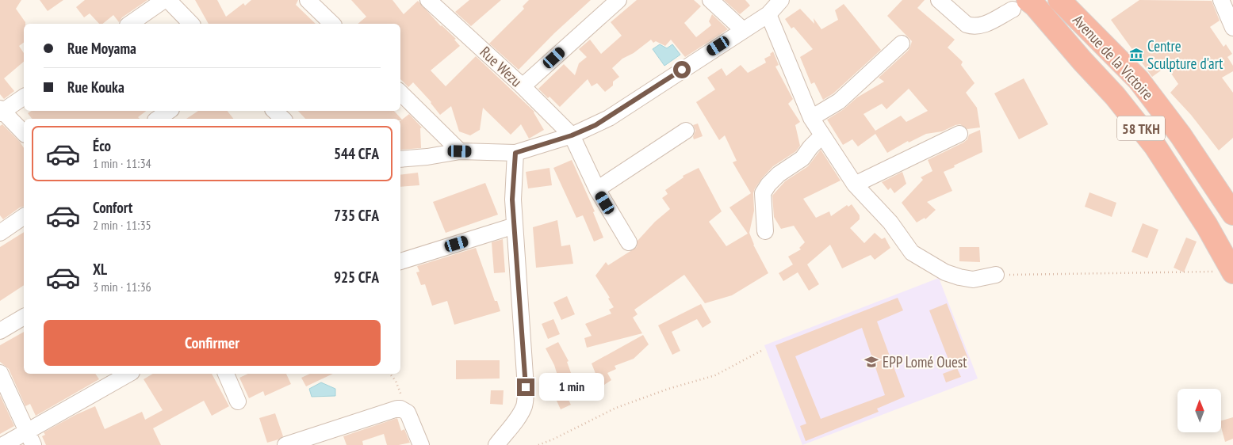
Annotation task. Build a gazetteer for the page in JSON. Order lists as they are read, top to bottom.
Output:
{
  "streets": {
    "highway": ["Avenue de la Victoire", "58 TKH"],
    "street": ["Rue Wezu"]
  },
  "places": {
    "museum": ["Centre Sculpture d'art"],
    "school or university": ["EPP Lomé Ouest"]
  },
  "north": "top",
  "page": {
    "banner": ["Rue Moyama", "Rue Kouka"],
    "list": [
      {
        "name": "Éco",
        "note": "1 min · 11:34",
        "value": "544 CFA"
      },
      {
        "name": "Confort",
        "note": "2 min · 11:35",
        "value": "735 CFA"
      },
      {
        "name": "XL",
        "note": "3 min · 11:36",
        "value": "925 CFA"
      }
    ],
    "buttons": "Confirmer",
    "bubble": "1 min"
  }
}
